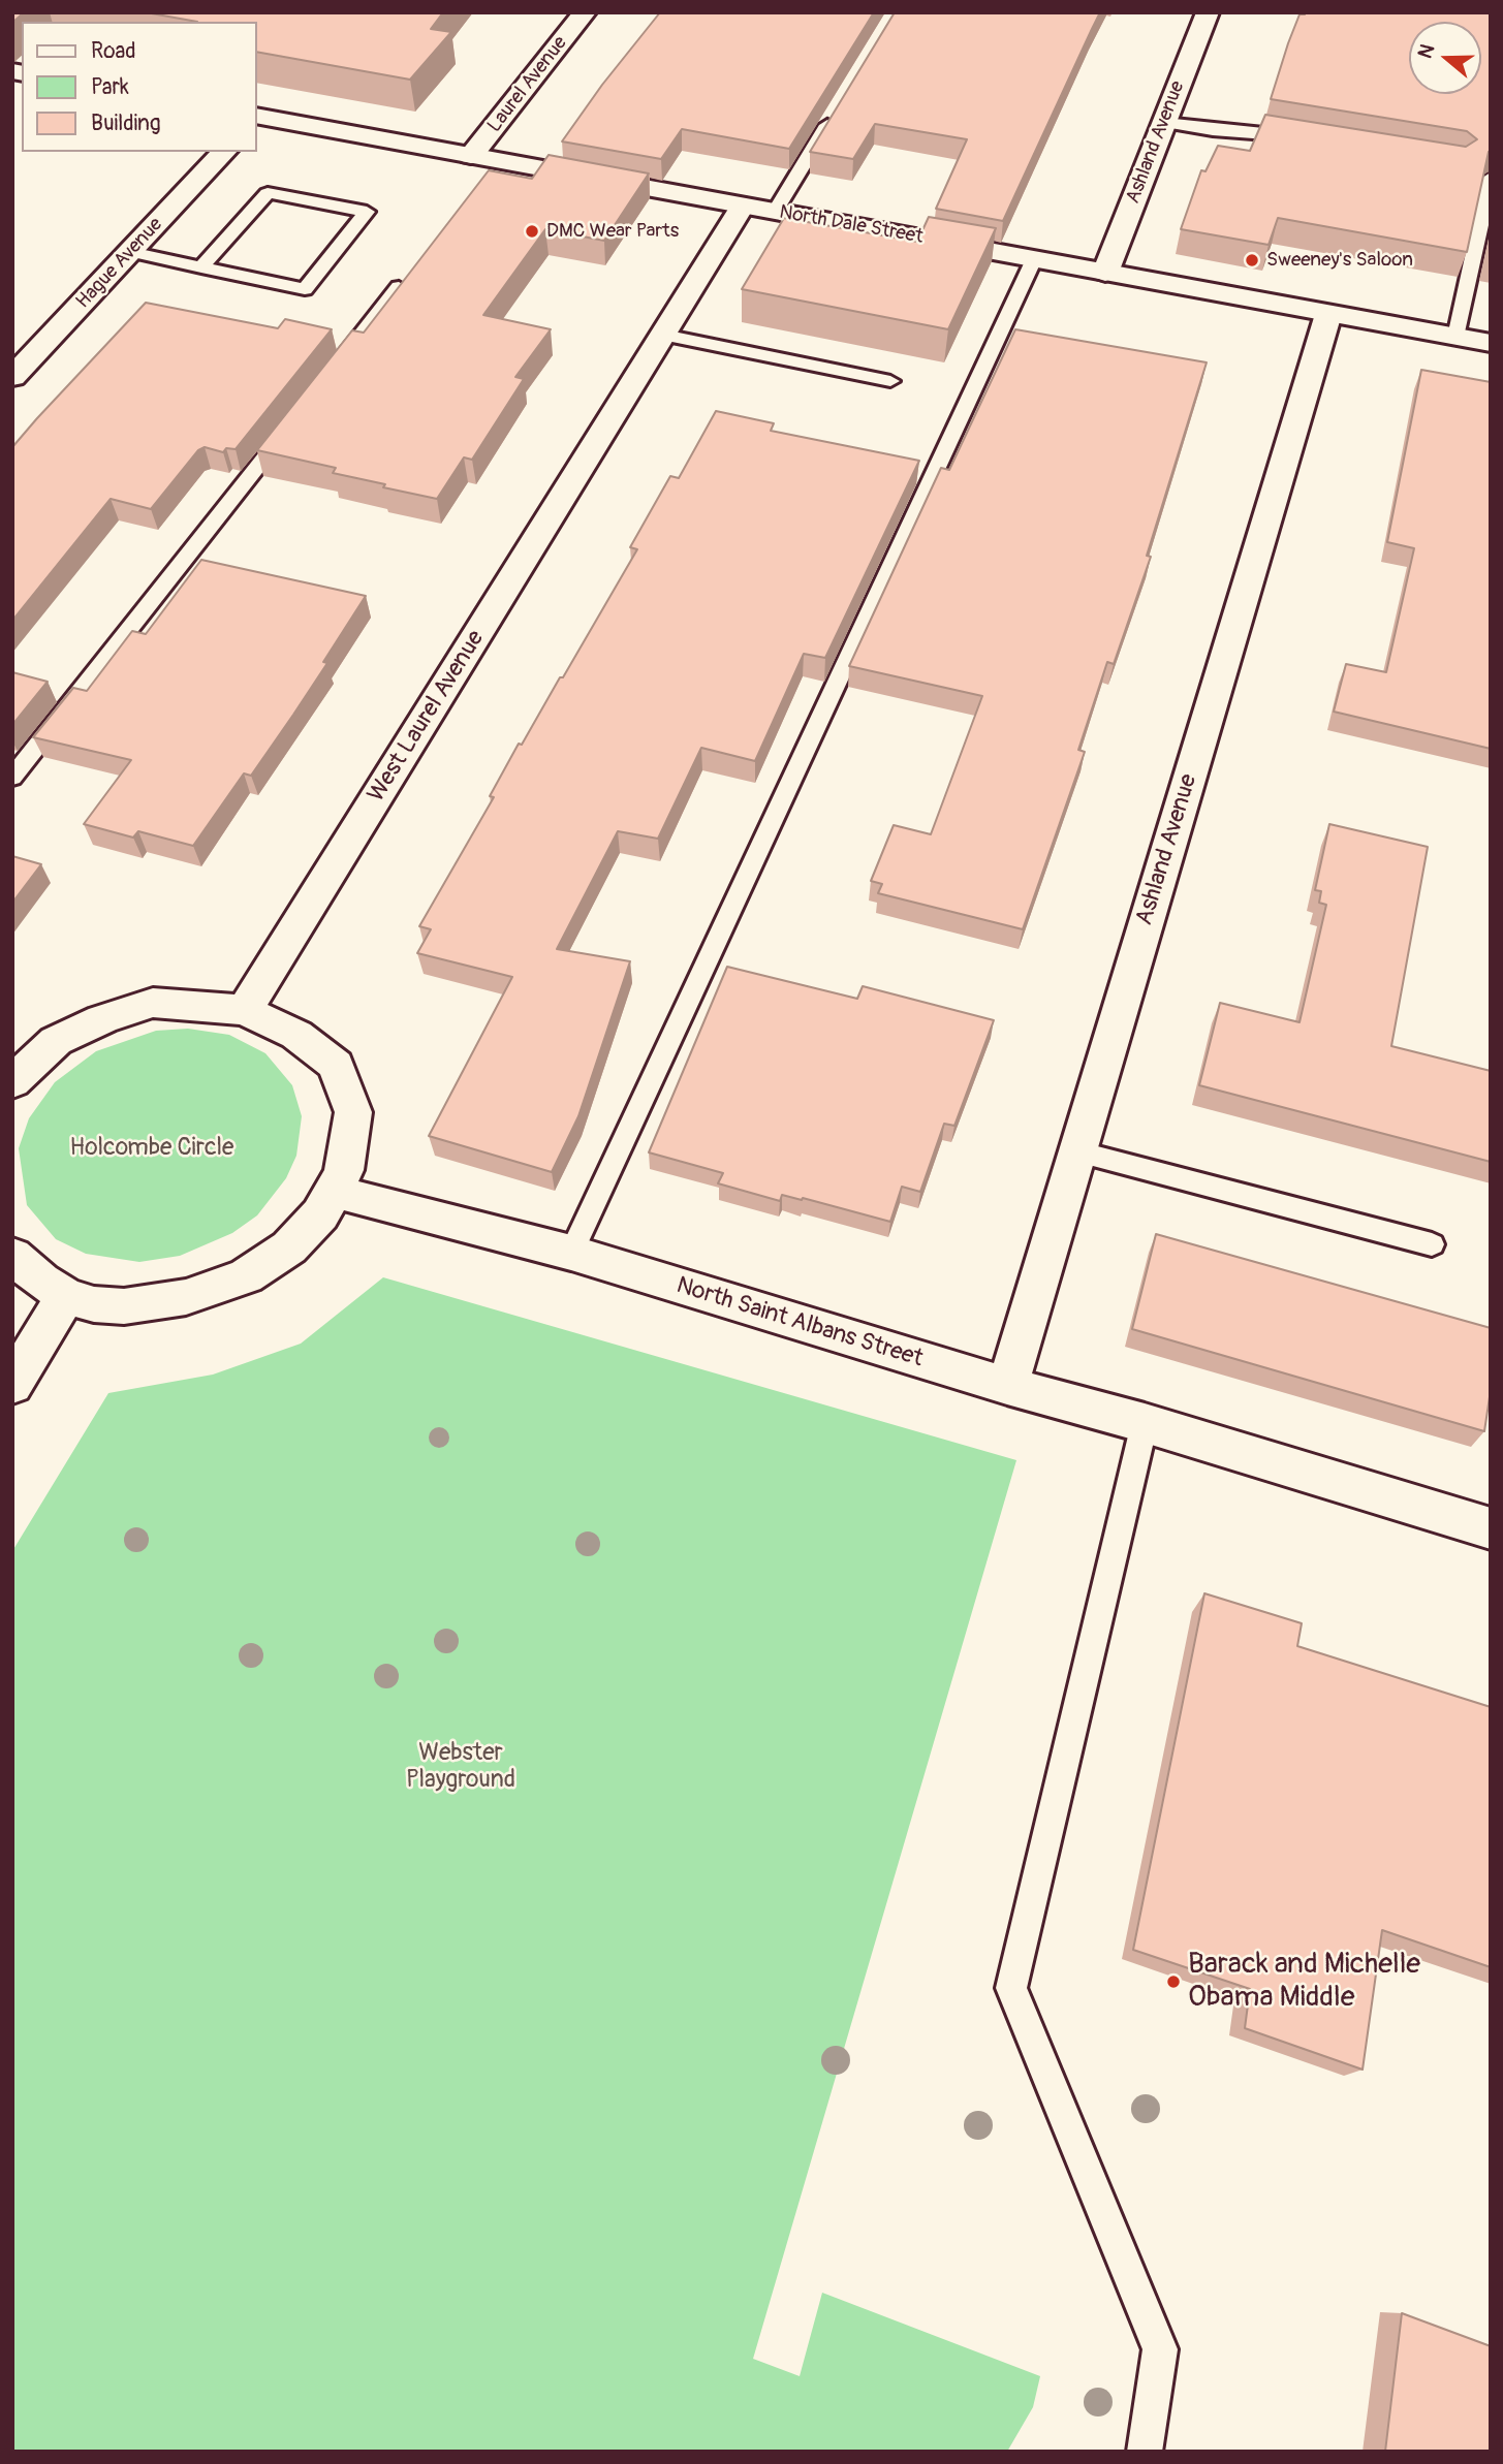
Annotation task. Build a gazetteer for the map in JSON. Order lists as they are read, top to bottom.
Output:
{
  "streets": {
    "street": [
      "Laurel Avenue",
      "Ashland Avenue",
      "North Dale Street",
      "Hague Avenue",
      "West Laurel Avenue",
      "North Saint Albans Street"
    ]
  },
  "crossings": [
    ["Laurel Avenue", "North Dale Street"],
    ["Ashland Avenue", "North Dale Street"],
    ["Ashland Avenue", "North Saint Albans Street"],
    ["North Dale Street", "West Laurel Avenue"]
  ],
  "parks": ["Holcombe Circle", "Webster Playground"],
  "places": ["DMC Wear Parts", "Sweeney's Saloon", "Barack and Michelle Obama Middle"],
  "legend": ["Road", "Park", "Building"],
  "north": "left"
}
